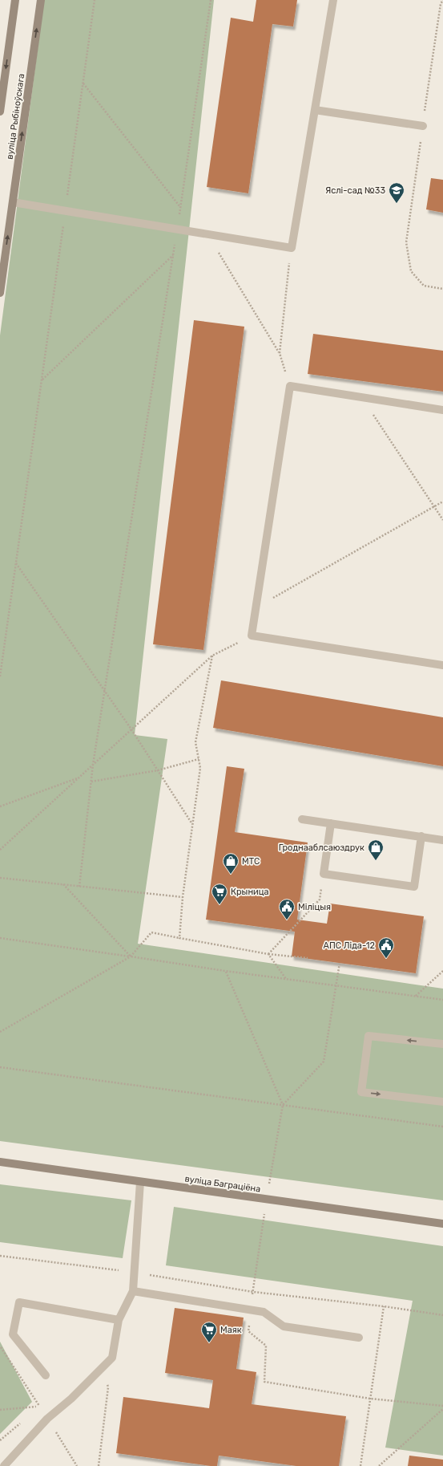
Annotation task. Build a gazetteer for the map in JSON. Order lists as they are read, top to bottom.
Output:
{
  "streets": {
    "street": ["вуліца Рыбіноўскага", "вуліца Баграціёна"]
  },
  "places": {
    "school or university": ["Яслі-сад №33"],
    "shop": ["Гроднааблсаюздрук", "МТС"],
    "supermarket": ["Крыница", "Маяк"],
    "public building": ["Міліцыя", "АПС Ліда-12"]
  }
}
